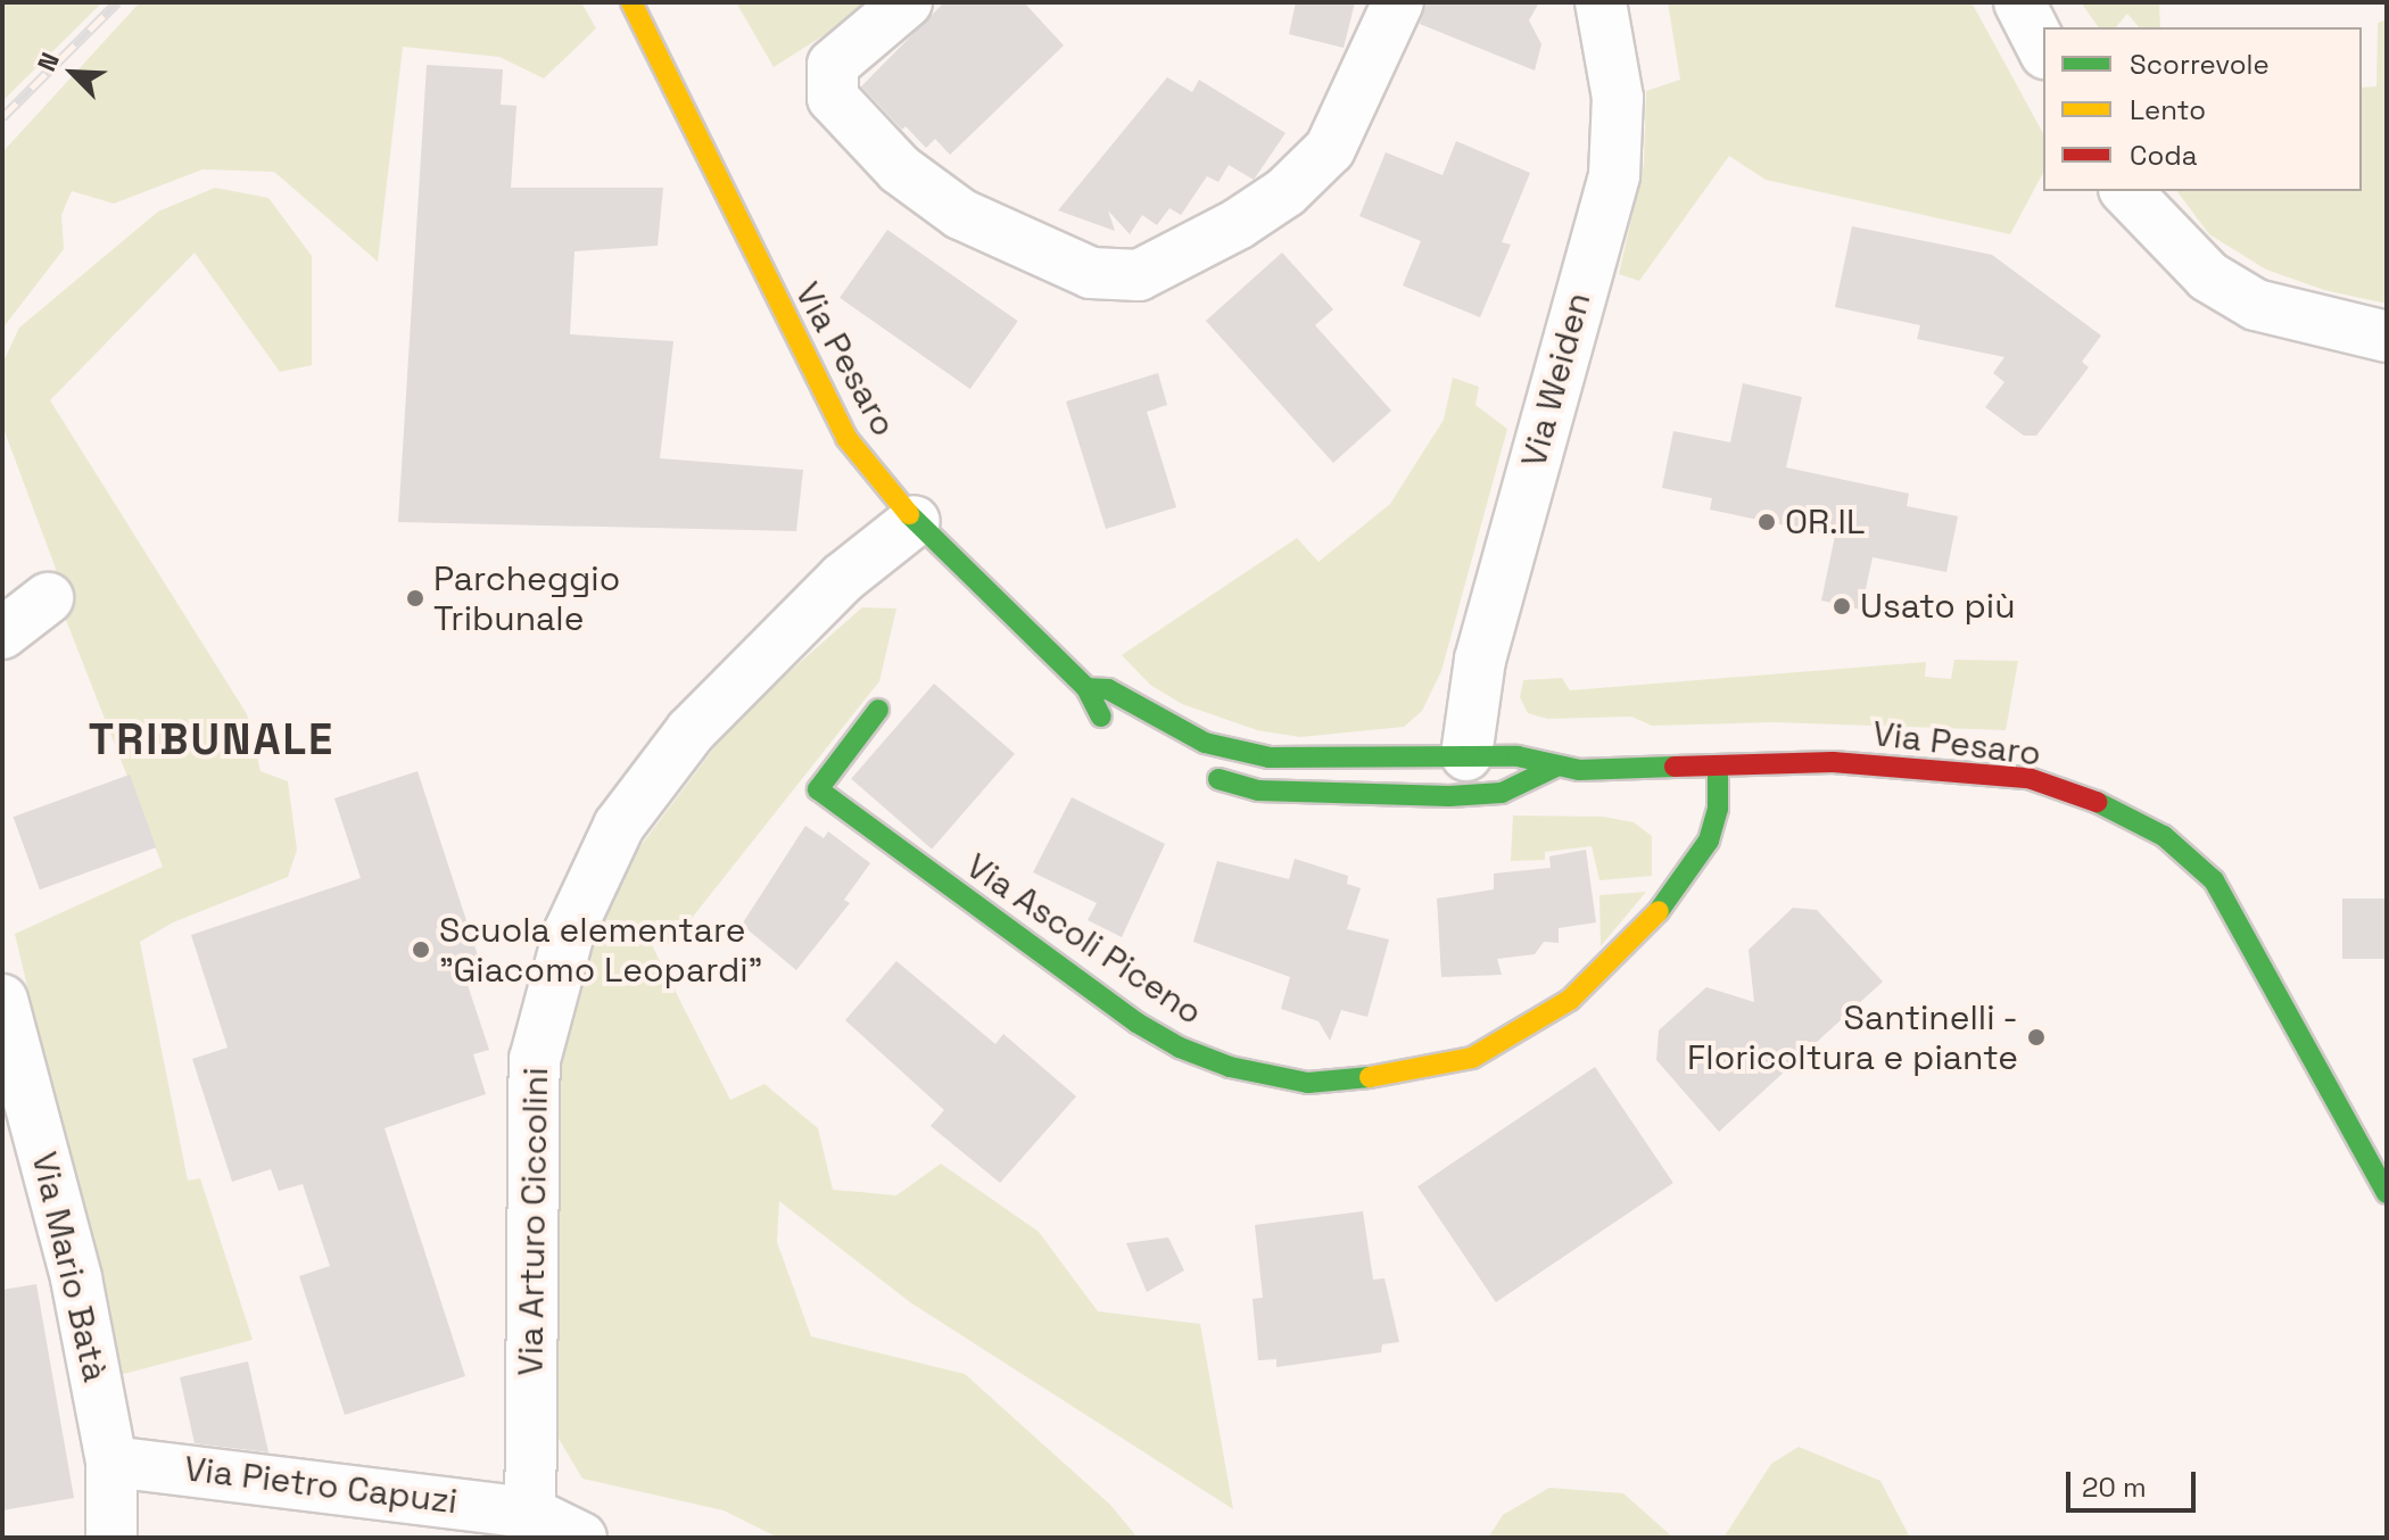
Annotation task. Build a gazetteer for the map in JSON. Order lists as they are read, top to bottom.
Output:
{
  "streets": {
    "street": [
      "Via Pesaro",
      "Via Weiden",
      "Via Ascoli Piceno",
      "Via Arturo Ciccolini",
      "Via Mario Batà",
      "Via Pietro Capuzi"
    ]
  },
  "crossings": [
    ["Via Pesaro", "Via Weiden"],
    ["Via Pesaro", "Via Ascoli Piceno"],
    ["Via Pesaro", "Via Arturo Ciccolini"],
    ["Via Arturo Ciccolini", "Via Pietro Capuzi"],
    ["Via Mario Batà", "Via Pietro Capuzi"]
  ],
  "districts": ["TRIBUNALE"],
  "places": [
    "OR.IL",
    "Parcheggio Tribunale",
    "Usato più",
    "Scuola elementare \"Giacomo Leopardi\"",
    "Santinelli - Floricoltura e piante"
  ],
  "legend": ["Scorrevole", "Lento", "Coda"],
  "scale_bar": "20 m",
  "north": "top left"
}
